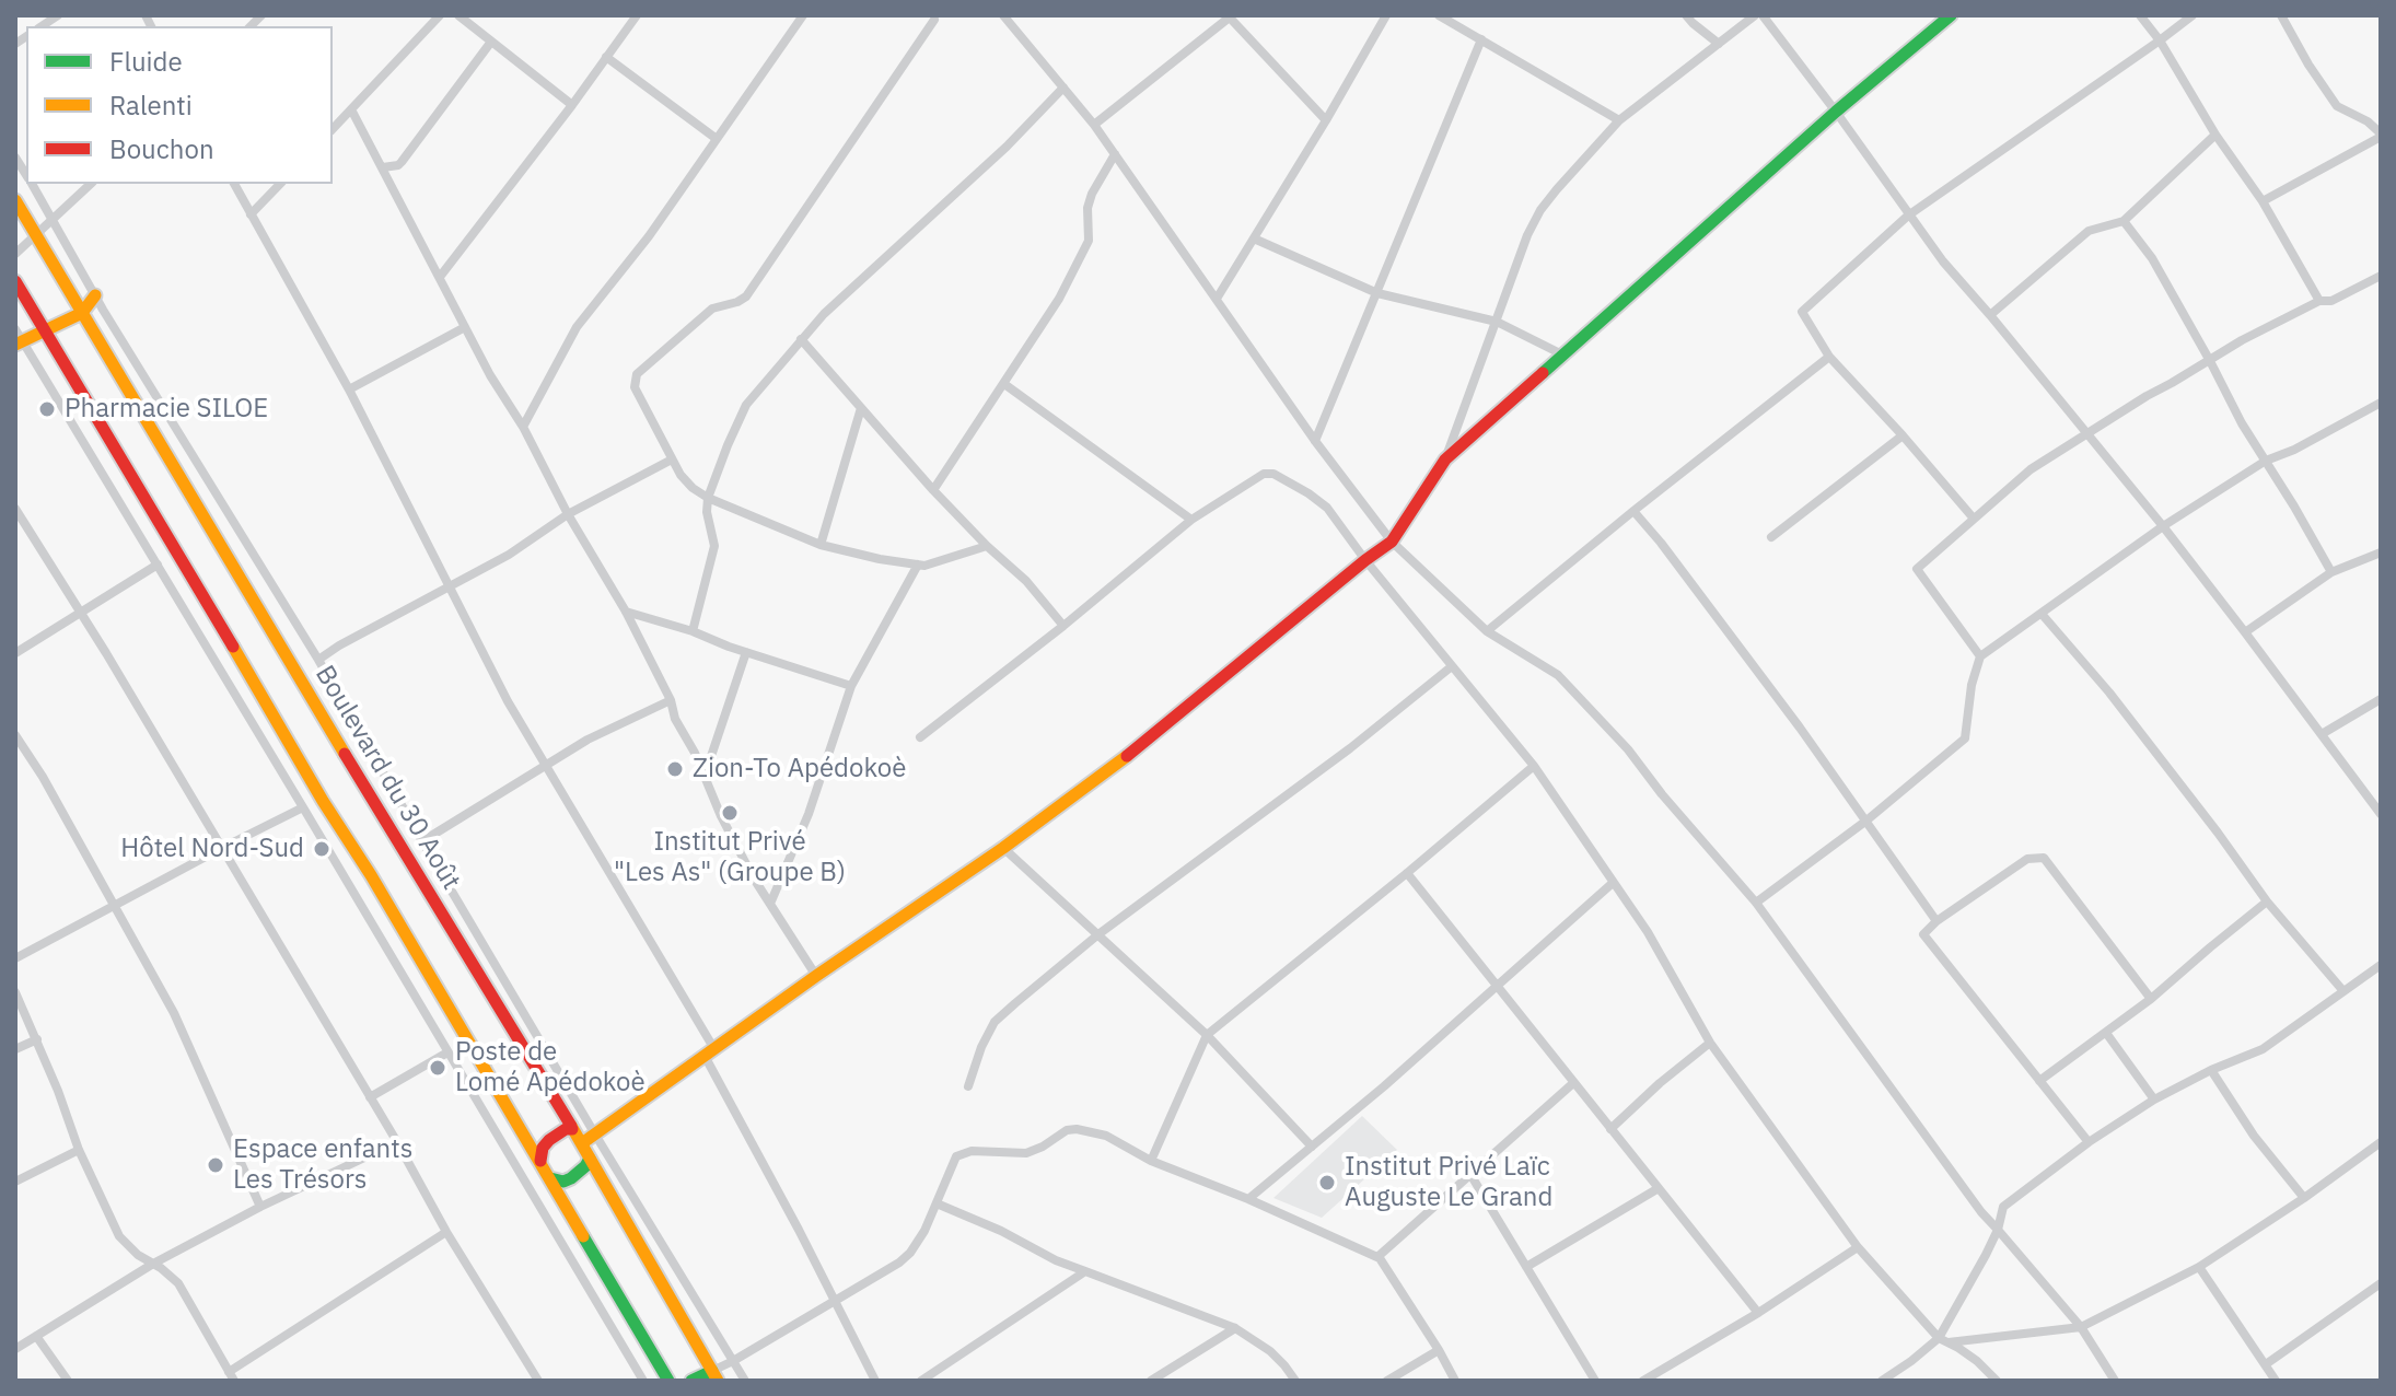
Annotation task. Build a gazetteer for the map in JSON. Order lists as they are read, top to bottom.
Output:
{
  "streets": {
    "main road": ["Boulevard du 30 Août"]
  },
  "places": [
    "Pharmacie SILOE",
    "Zion-To Apédokoè",
    "Institut Privé \"Les As\" (Groupe B)",
    "Hôtel Nord-Sud",
    "Poste de Lomé Apédokoè",
    "Espace enfants Les Trésors",
    "Institut Privé Laïc Auguste Le Grand"
  ],
  "legend": ["Fluide", "Ralenti", "Bouchon"]
}
